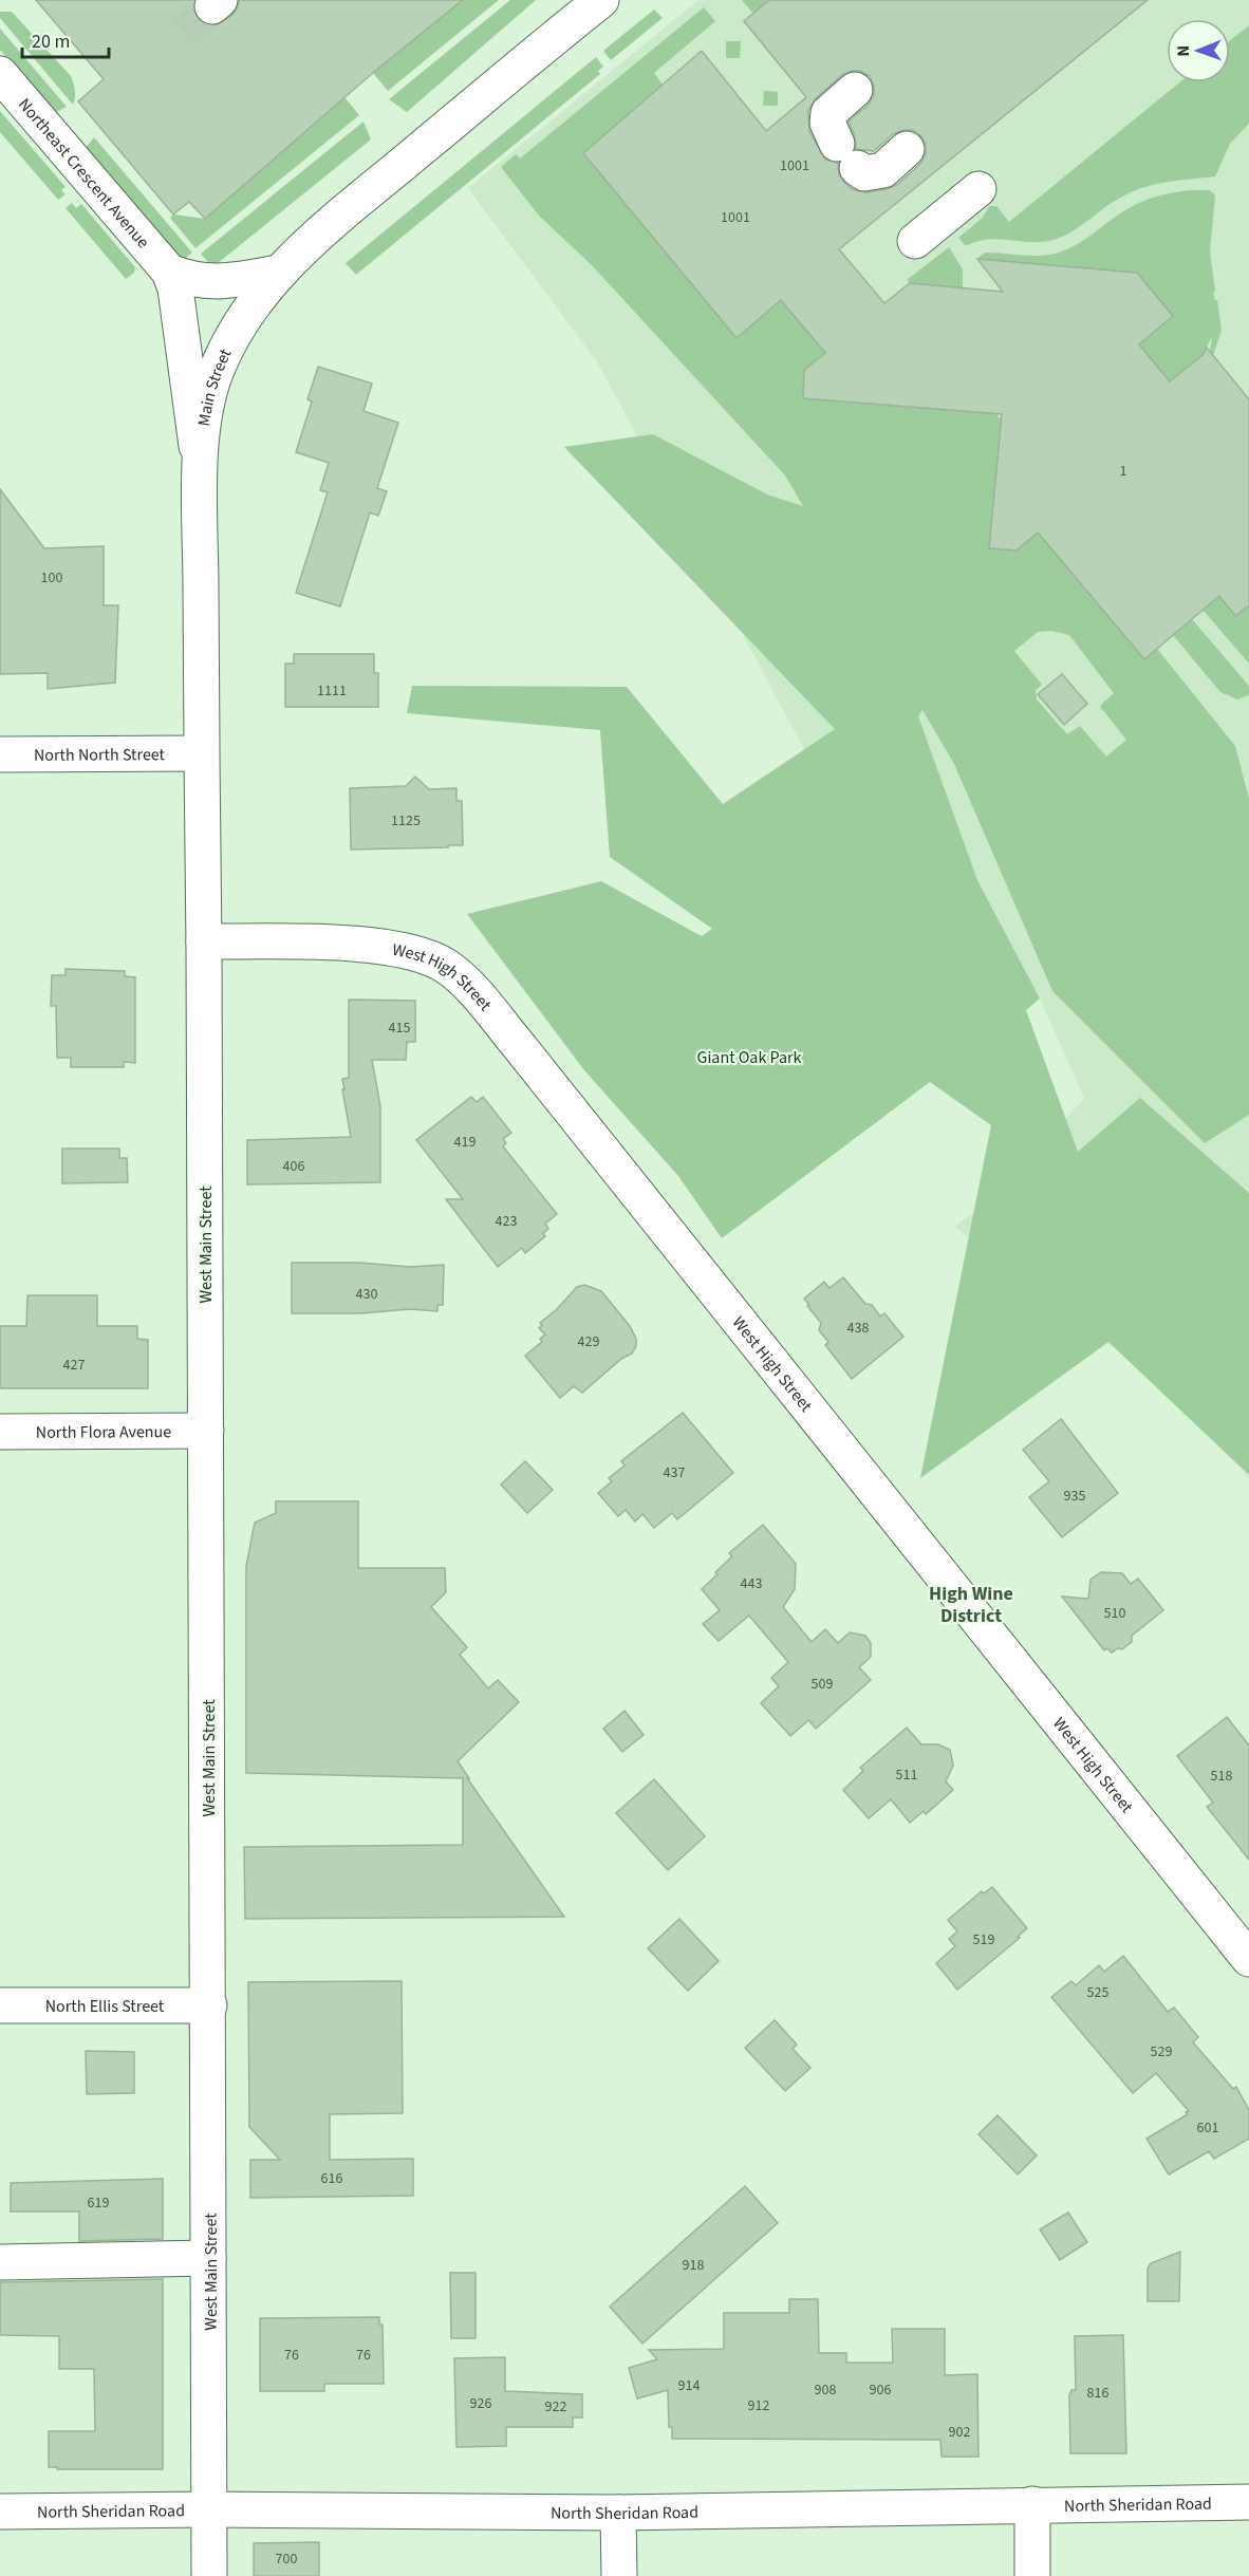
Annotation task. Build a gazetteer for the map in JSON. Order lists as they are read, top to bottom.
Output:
{
  "streets": {
    "street": [
      "Northeast Crescent Avenue",
      "Main Street",
      "North North Street",
      "West High Street",
      "West Main Street",
      "North Flora Avenue",
      "North Ellis Street",
      "North Sheridan Road"
    ]
  },
  "crossings": [
    ["Northeast Crescent Avenue", "Main Street"],
    ["Main Street", "North North Street"],
    ["Main Street", "West High Street"],
    ["Main Street", "West Main Street"],
    ["West High Street", "West Main Street"],
    ["West Main Street", "North Flora Avenue"],
    ["West Main Street", "North Ellis Street"],
    ["West Main Street", "North Sheridan Road"]
  ],
  "districts": ["High Wine District"],
  "parks": ["Giant Oak Park"],
  "house_numbers": [
    "1001",
    "1001",
    "1",
    "100",
    "1111",
    "1125",
    "415",
    "419",
    "406",
    "423",
    "430",
    "438",
    "429",
    "427",
    "437",
    "935",
    "443",
    "510",
    "509",
    "511",
    "518",
    "519",
    "525",
    "529",
    "601",
    "616",
    "619",
    "918",
    "76",
    "76",
    "914",
    "908",
    "906",
    "816",
    "926",
    "912",
    "922",
    "902",
    "700"
  ],
  "scale_bar": "20 m",
  "north": "left"
}
